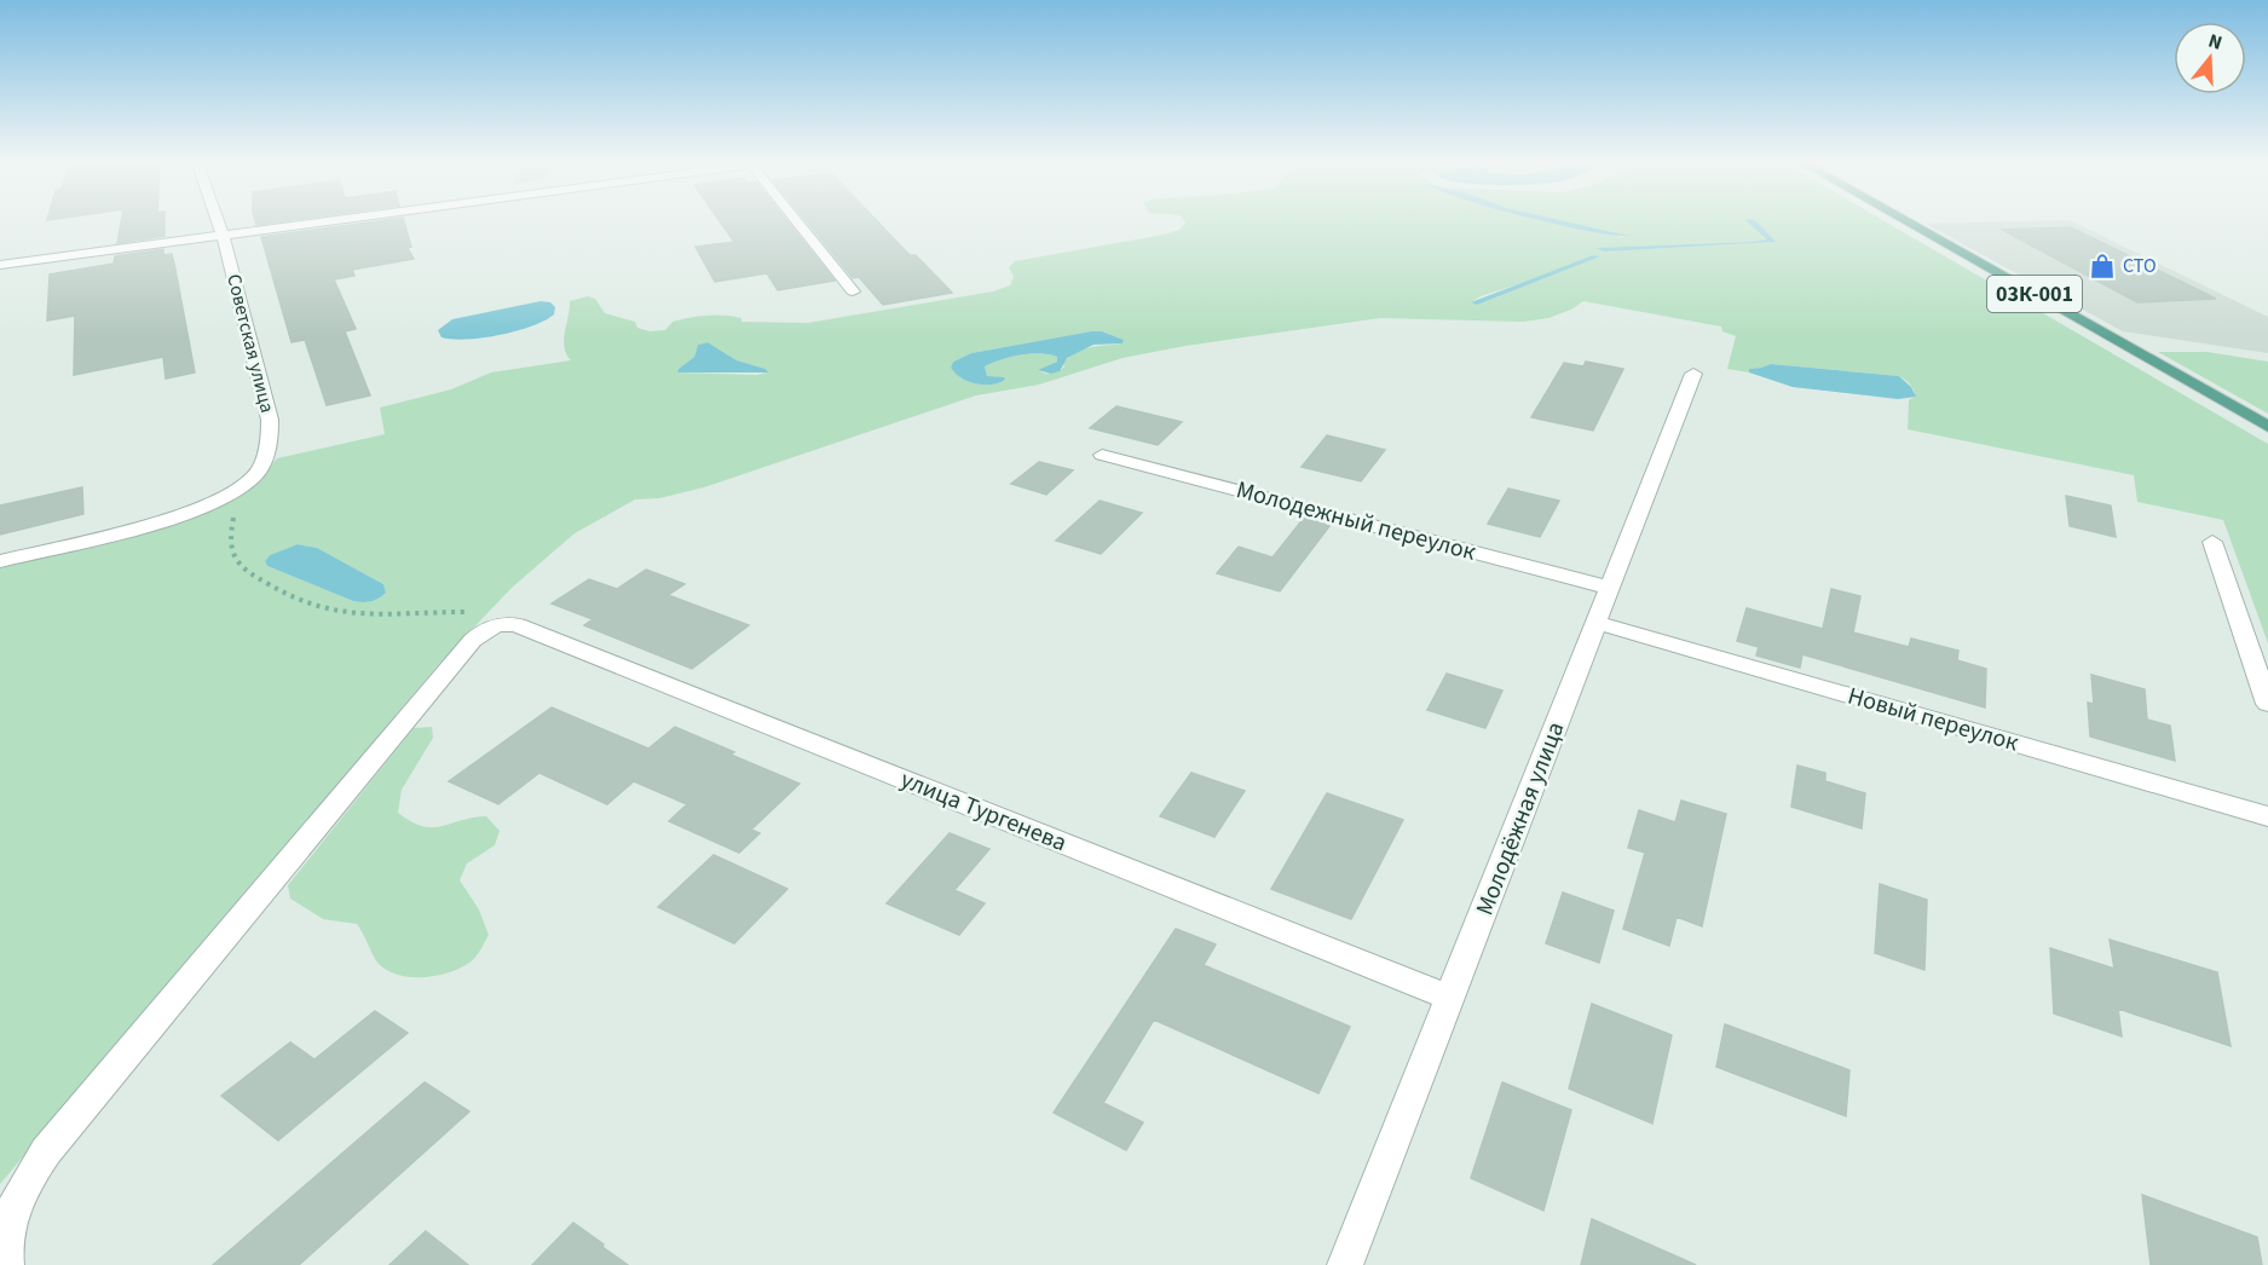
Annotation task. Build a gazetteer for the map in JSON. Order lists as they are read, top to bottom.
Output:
{
  "streets": {
    "main road": ["03К-001"],
    "street": [
      "Советская улица",
      "Молодежный переулок",
      "Новый переулок",
      "улица Тургенева",
      "Молодёжная улица"
    ]
  },
  "crossings": [
    ["Молодежный переулок", "Молодёжная улица"],
    ["Новый переулок", "Молодёжная улица"],
    ["улица Тургенева", "Молодёжная улица"]
  ],
  "places": {
    "shop": ["СТО"]
  },
  "north": "top"
}
